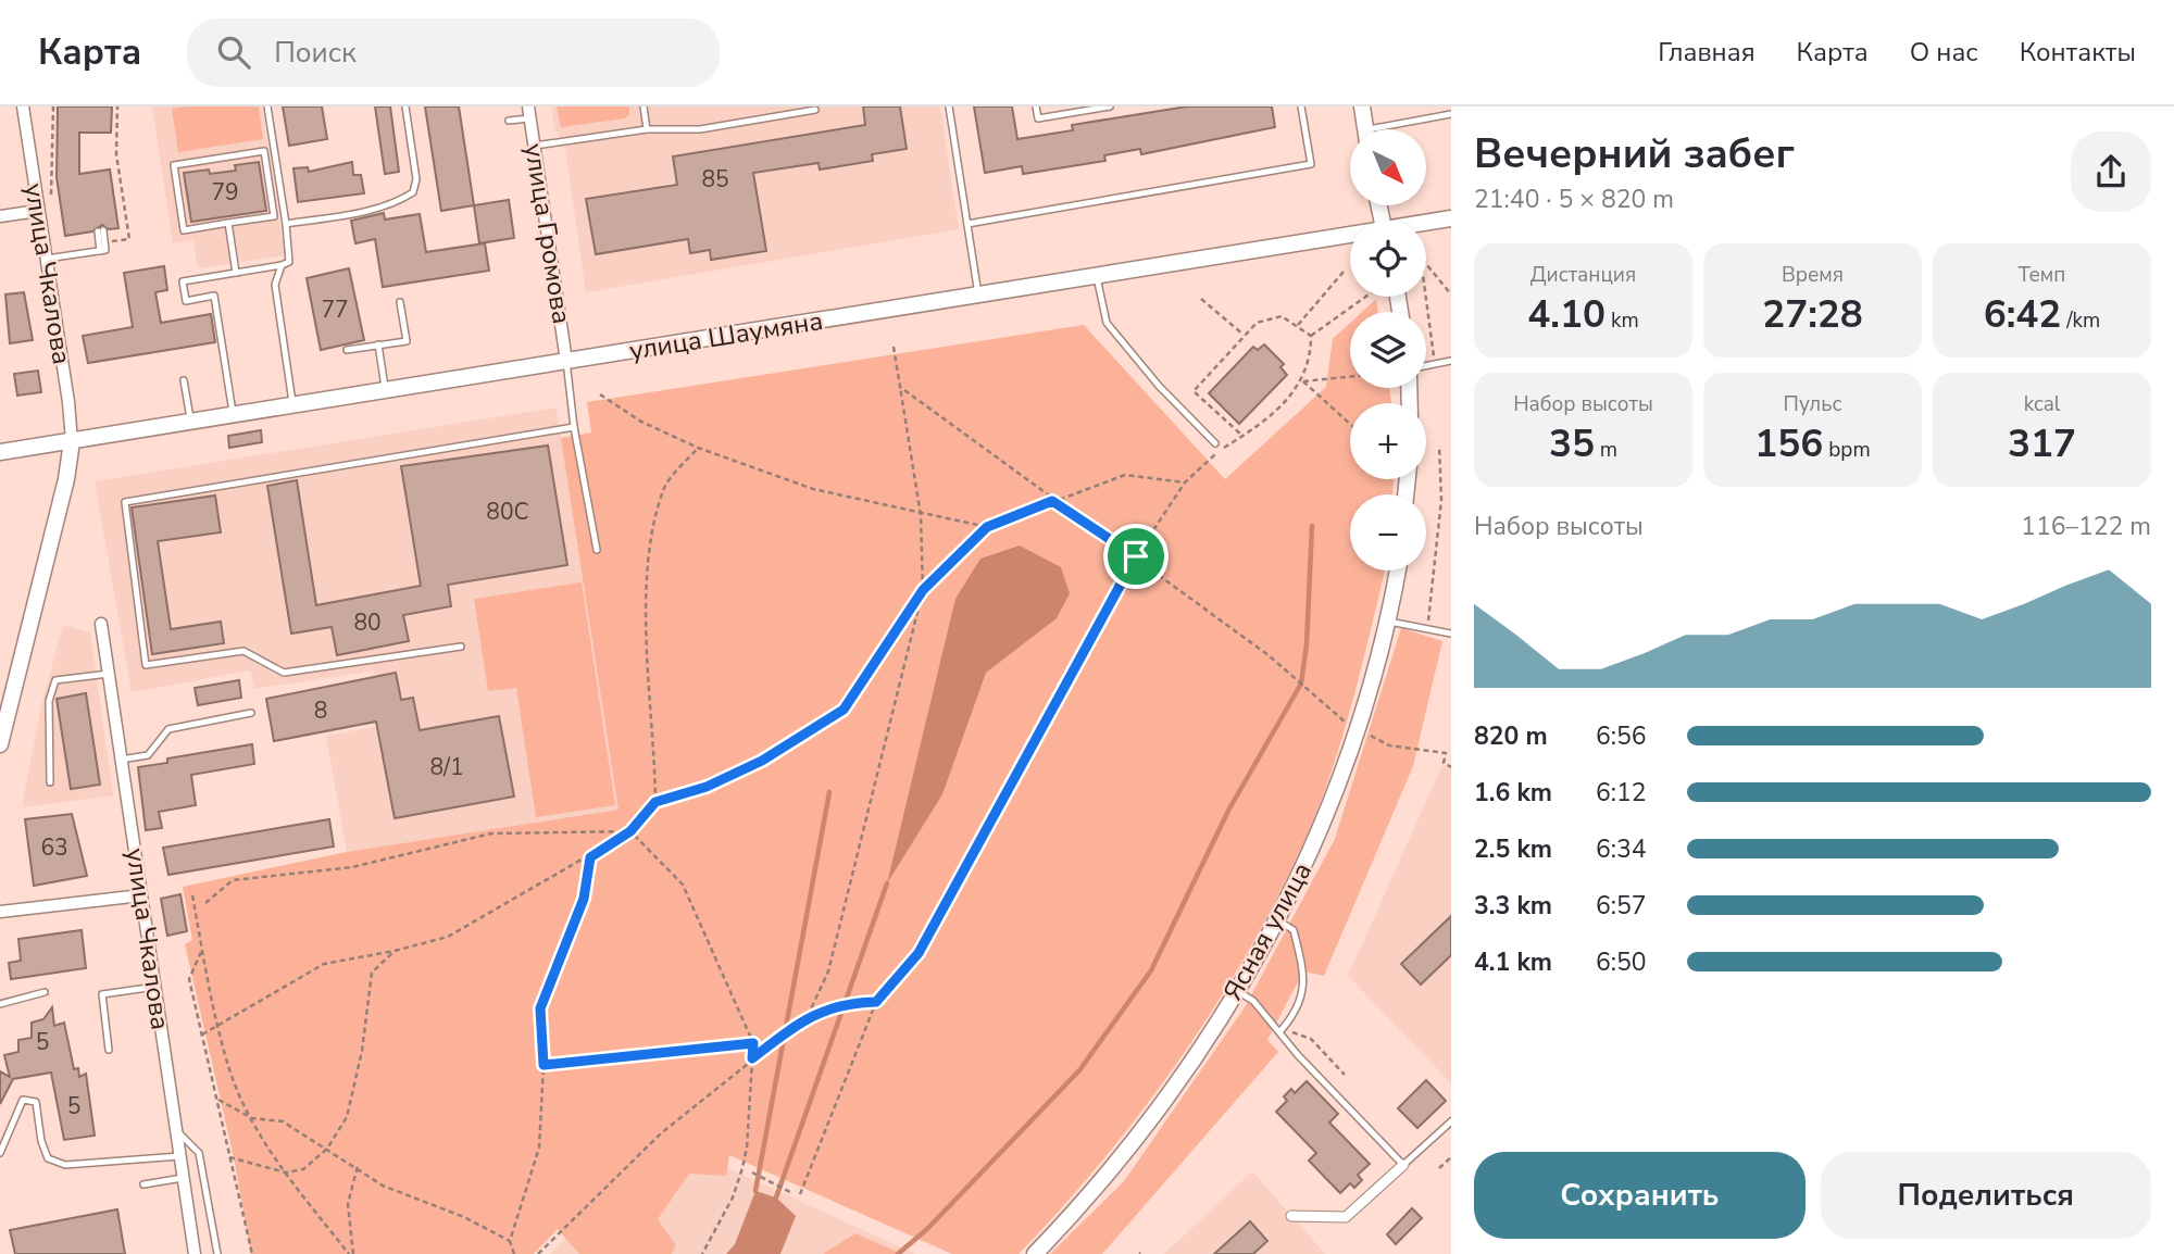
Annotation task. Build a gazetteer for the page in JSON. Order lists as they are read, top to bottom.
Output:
{
  "streets": {
    "street": [
      "улица Громова",
      "улица Чкалова",
      "улица Шаумяна",
      "Ясная улица"
    ]
  },
  "crossings": [
    ["улица Громова", "улица Шаумяна"],
    ["улица Чкалова", "улица Шаумяна"]
  ],
  "house_numbers": [
    "85",
    "79",
    "77",
    "80С",
    "80",
    "8",
    "8/1",
    "63",
    "5",
    "5"
  ],
  "north": "bottom right",
  "page": {
    "header": "Карта",
    "search": "Поиск",
    "nav": [
      "Главная",
      "Карта",
      "О нас",
      "Контакты"
    ],
    "heading": ["Вечерний забег", "21:40 · 5 × 820 m"],
    "map_buttons": ["+", "−"],
    "stats": [
      ["Дистанция", "4.10 km"],
      ["Время", "27:28"],
      ["Темп", "6:42 /km"],
      ["Набор высоты", "35 m"],
      ["Пульс", "156 bpm"],
      ["kcal", "317"]
    ],
    "chart": ["Набор высоты", "116–122 m"],
    "list": [
      {
        "name": "820 m",
        "note": "6:56"
      },
      {
        "name": "1.6 km",
        "note": "6:12"
      },
      {
        "name": "2.5 km",
        "note": "6:34"
      },
      {
        "name": "3.3 km",
        "note": "6:57"
      },
      {
        "name": "4.1 km",
        "note": "6:50"
      }
    ],
    "buttons": ["Сохранить", "Поделиться"]
  }
}
